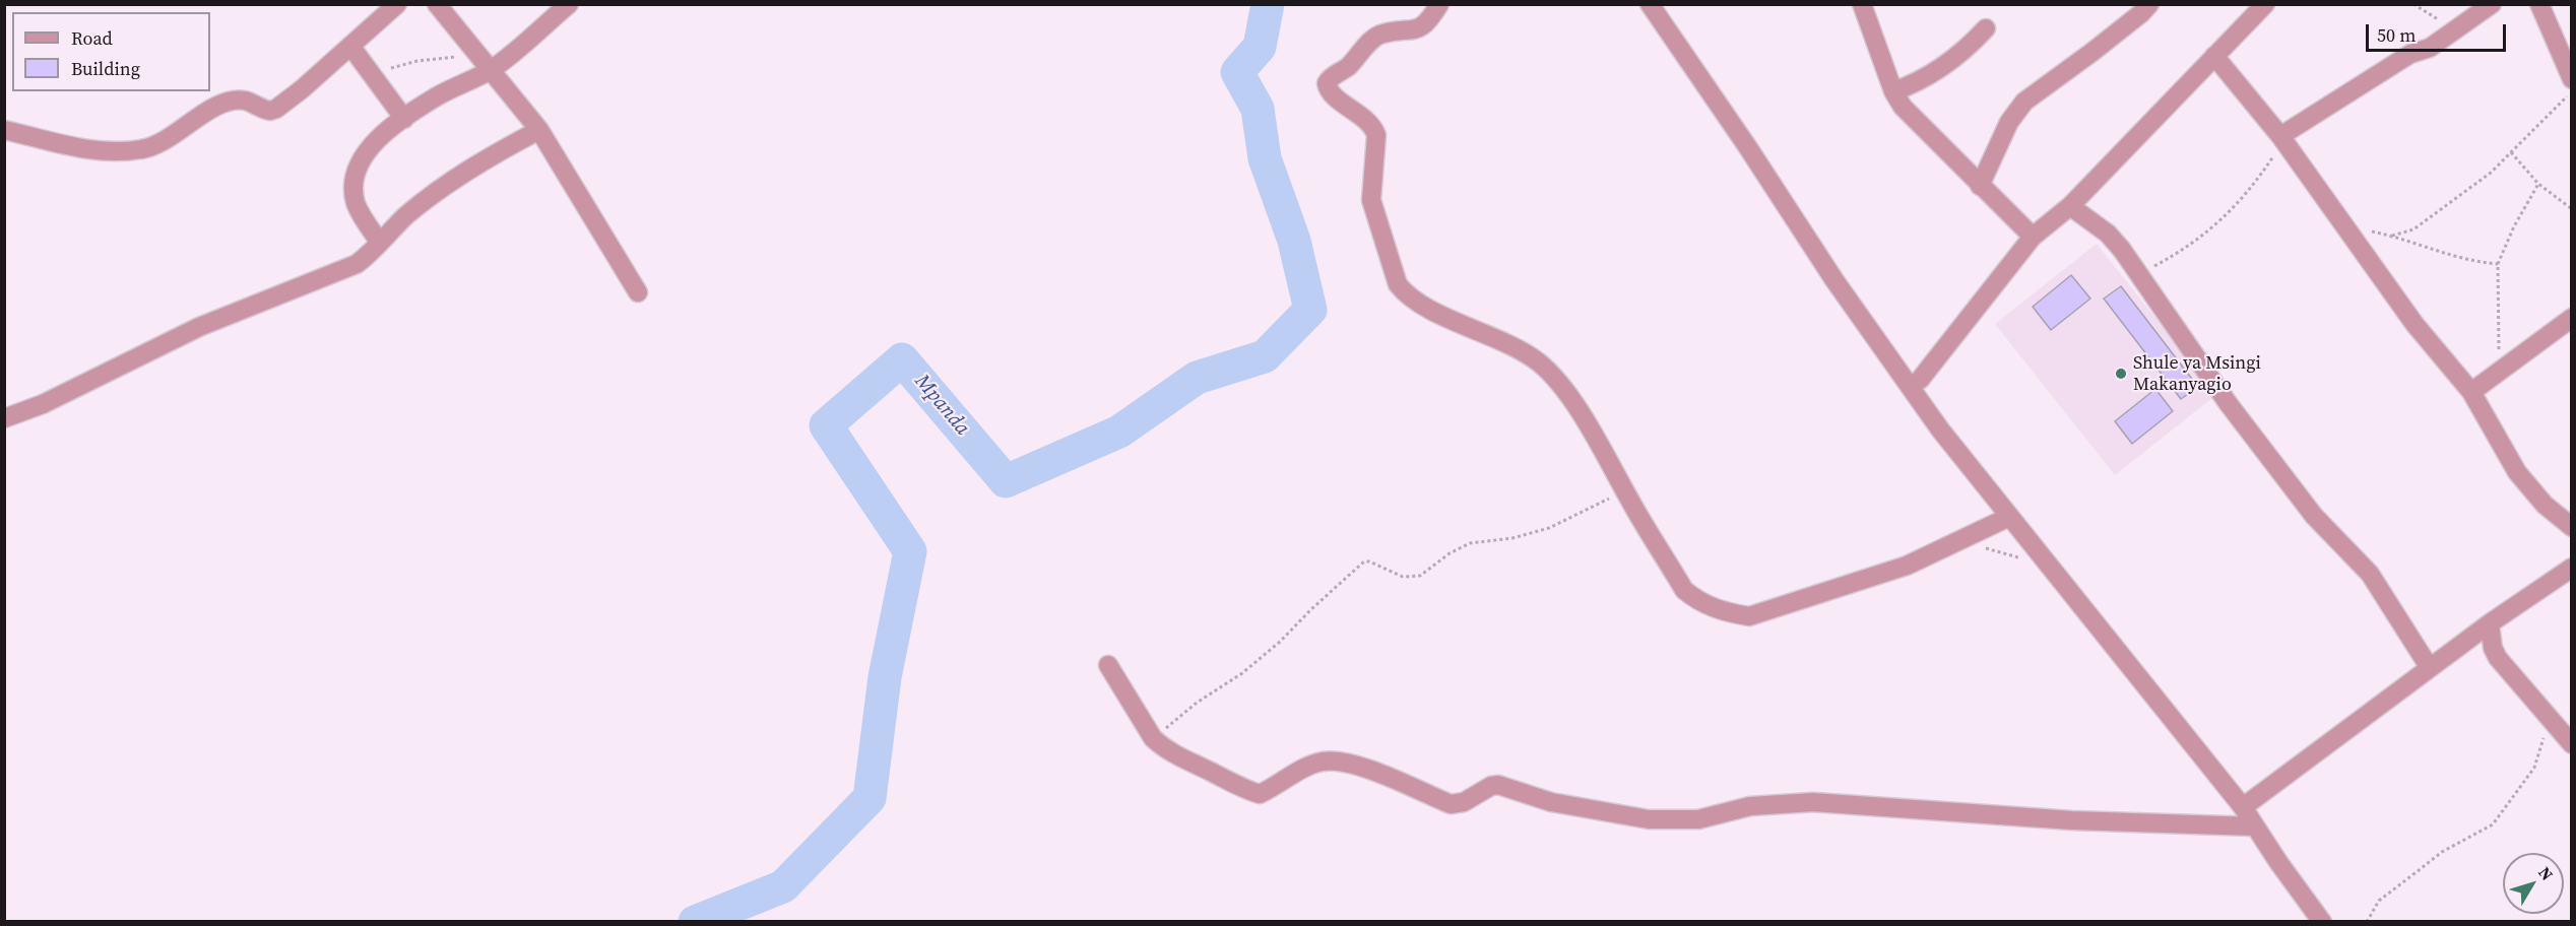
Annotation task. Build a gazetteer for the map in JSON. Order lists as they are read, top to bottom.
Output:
{
  "water": ["Mpanda"],
  "places": ["Shule ya Msingi Makanyagio"],
  "legend": ["Road", "Building"],
  "scale_bar": "50 m",
  "north": "top right"
}
